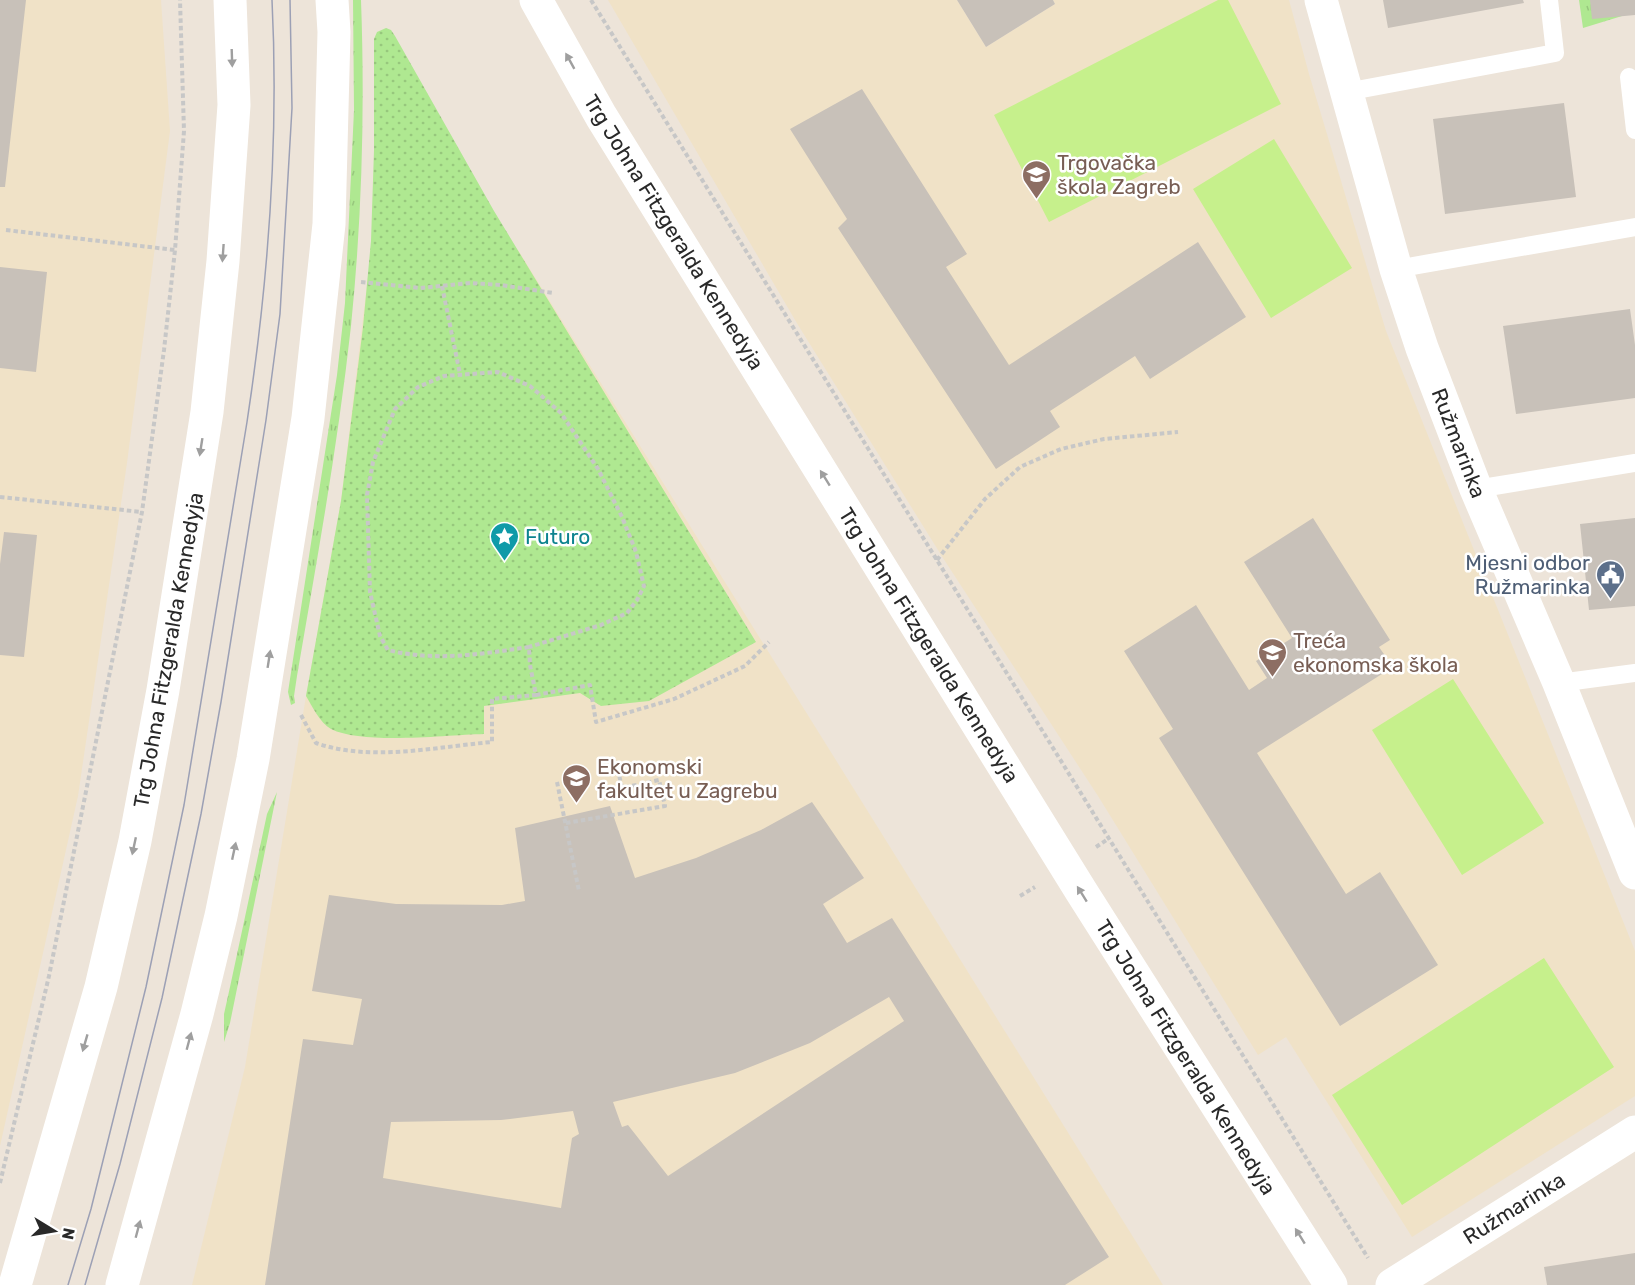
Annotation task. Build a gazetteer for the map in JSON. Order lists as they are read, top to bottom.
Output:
{
  "streets": {
    "main road": ["Trg Johna Fitzgeralda Kennedyja", "Ružmarinka"]
  },
  "places": {
    "school or university": ["Trgovačka škola Zagreb", "Treća ekonomska škola", "Ekonomski fakultet u Zagrebu"],
    "place": ["Futuro"],
    "public building": ["Mjesni odbor Ružmarinka"]
  },
  "north": "right"
}
